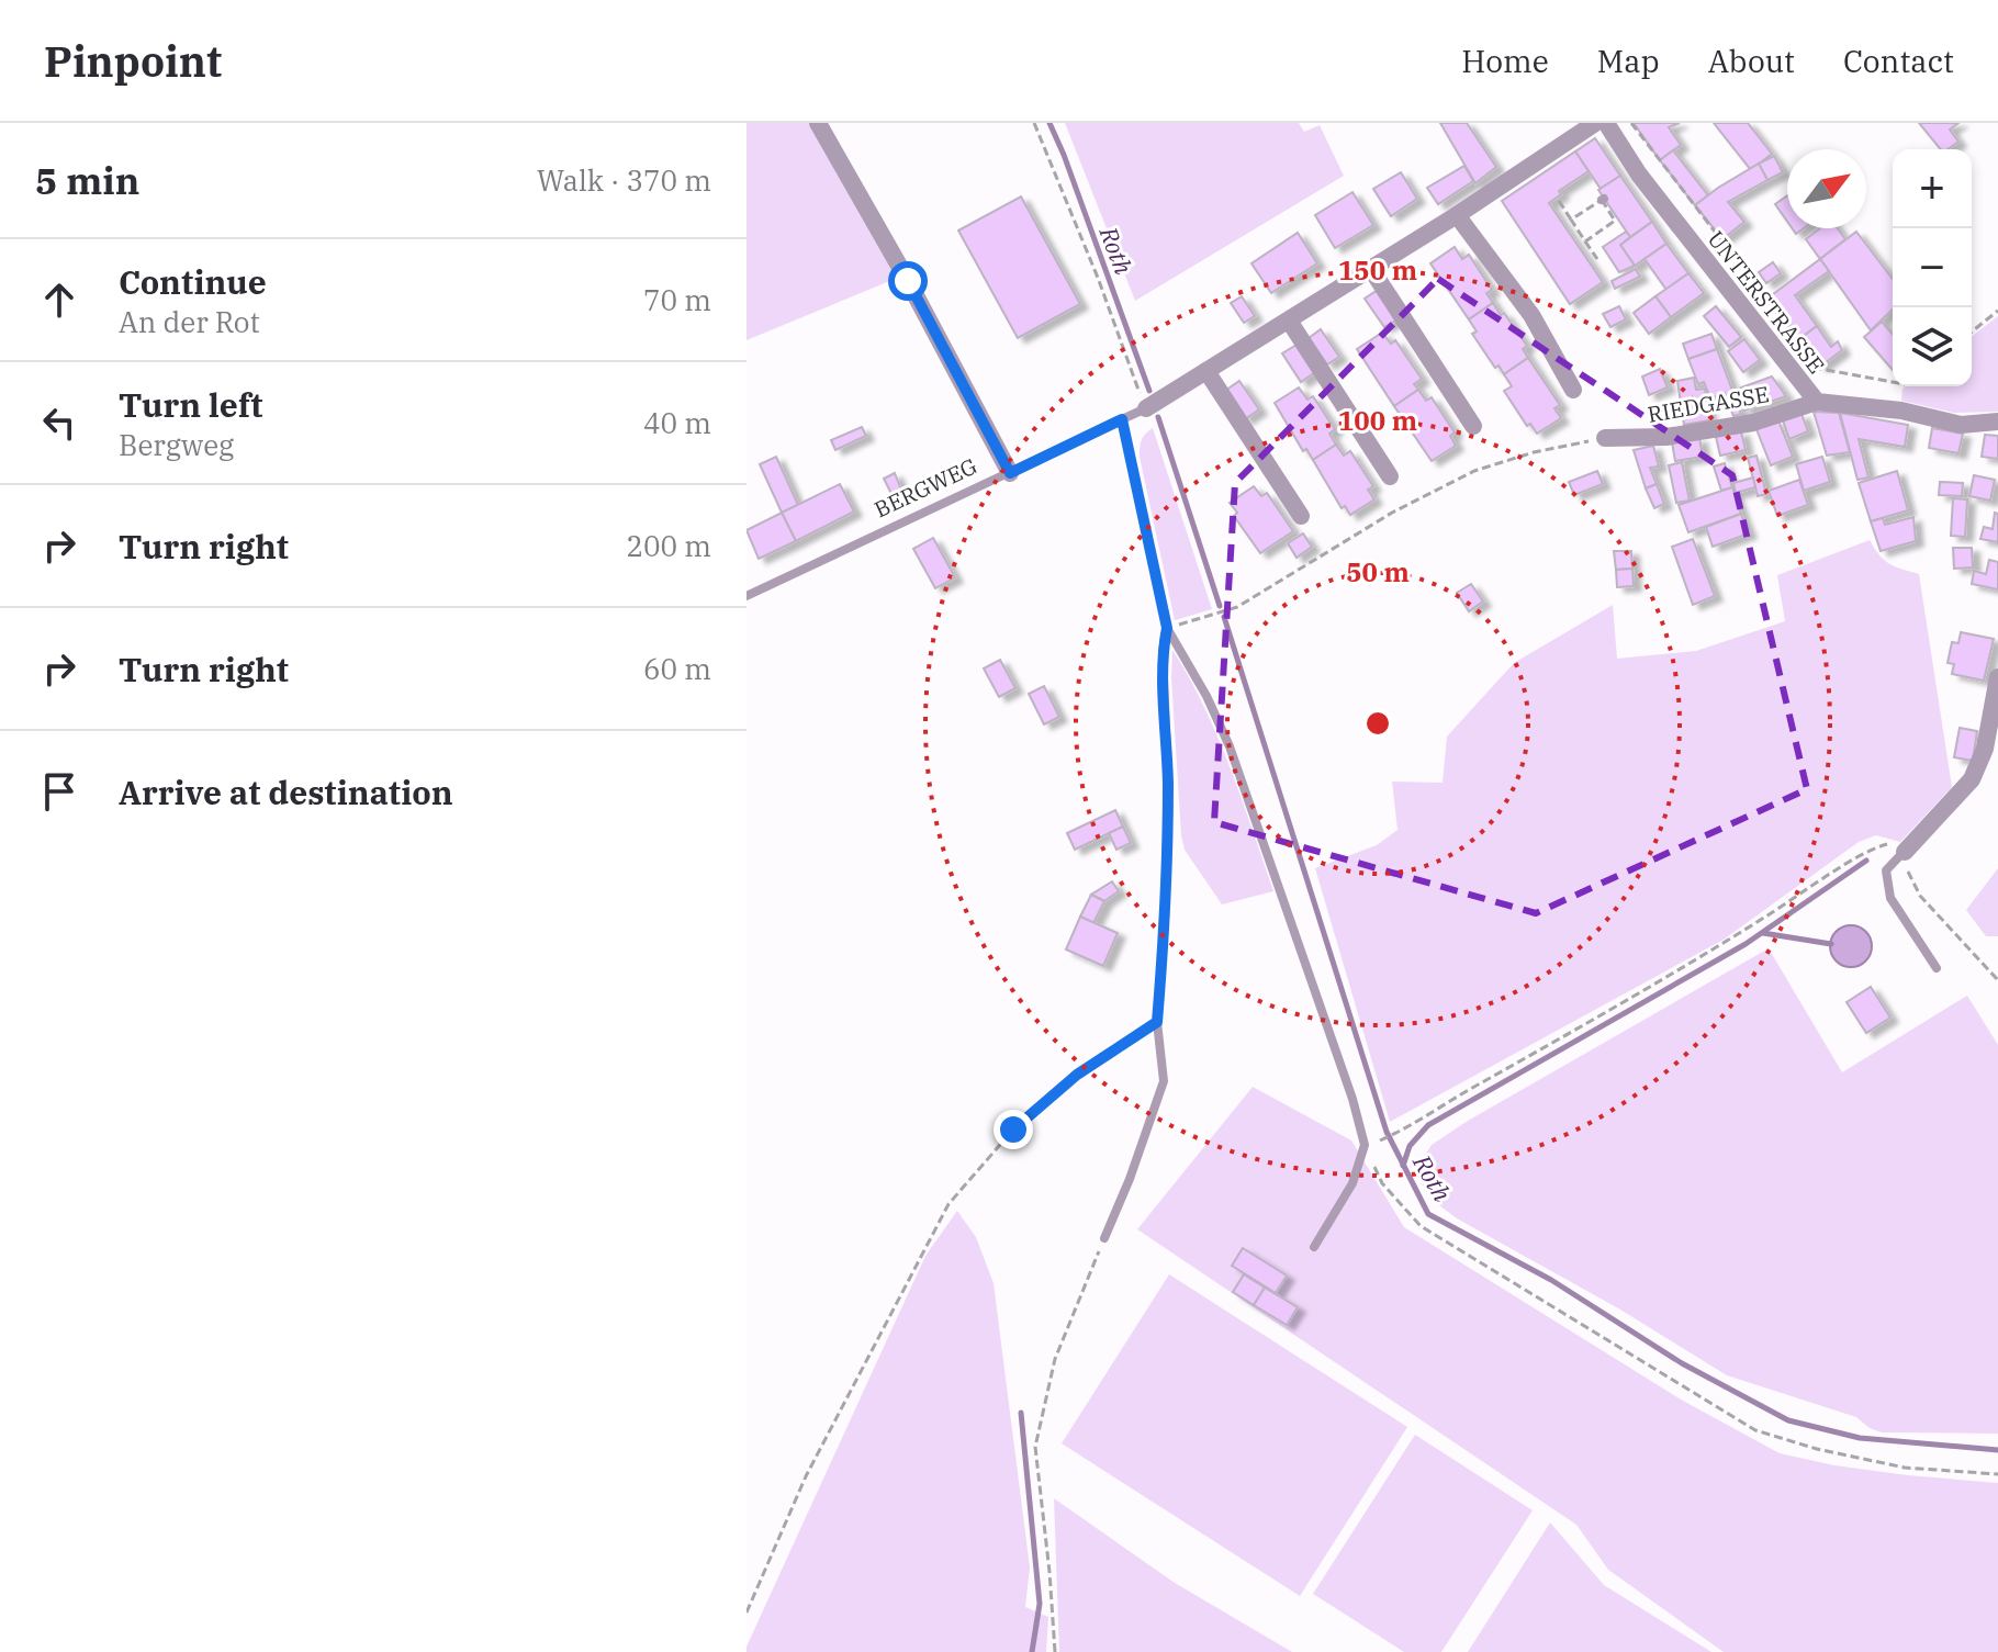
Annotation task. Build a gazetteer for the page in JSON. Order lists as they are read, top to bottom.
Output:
{
  "streets": {
    "street": ["UNTERSTRASSE", "RIEDGASSE"],
    "lane": ["BERGWEG"]
  },
  "crossings": [
    ["UNTERSTRASSE", "RIEDGASSE"]
  ],
  "water": ["Roth"],
  "north": "top right",
  "page": {
    "header": "Pinpoint",
    "nav": [
      "Home",
      "Map",
      "About",
      "Contact"
    ],
    "heading": ["5 min", "Walk · 370 m"],
    "map_buttons": ["+", "−"],
    "list": [
      ["Continue", "An der Rot", "70 m"],
      ["Turn left", "Bergweg", "40 m"],
      ["Turn right", "200 m"],
      ["Turn right", "60 m"],
      "Arrive at destination"
    ]
  },
  "rings": ["150 m", "100 m", "50 m"]
}
